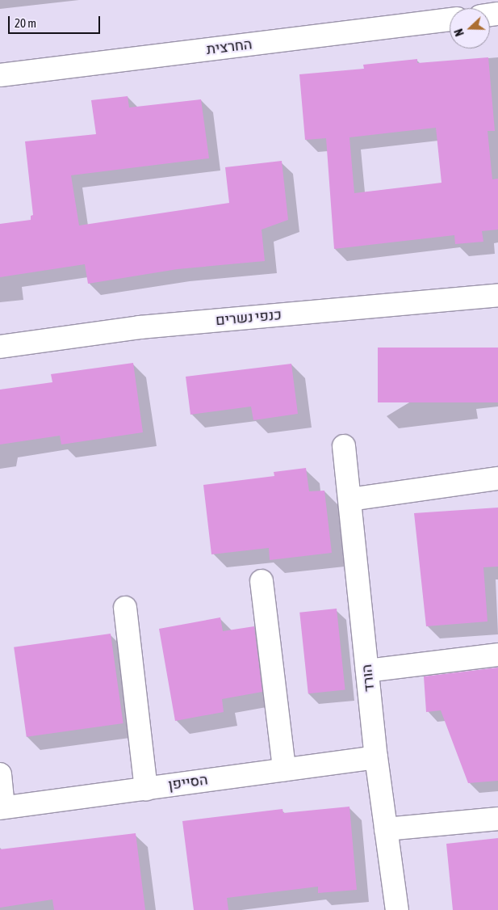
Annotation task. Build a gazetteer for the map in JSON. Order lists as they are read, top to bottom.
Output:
{
  "streets": {
    "street": [
      "החרצית",
      "כנפי נשרים",
      "הורד",
      "הסייפן"
    ]
  },
  "crossings": [
    ["הורד", "הסייפן"]
  ],
  "scale_bar": "20 m",
  "north": "left"
}
